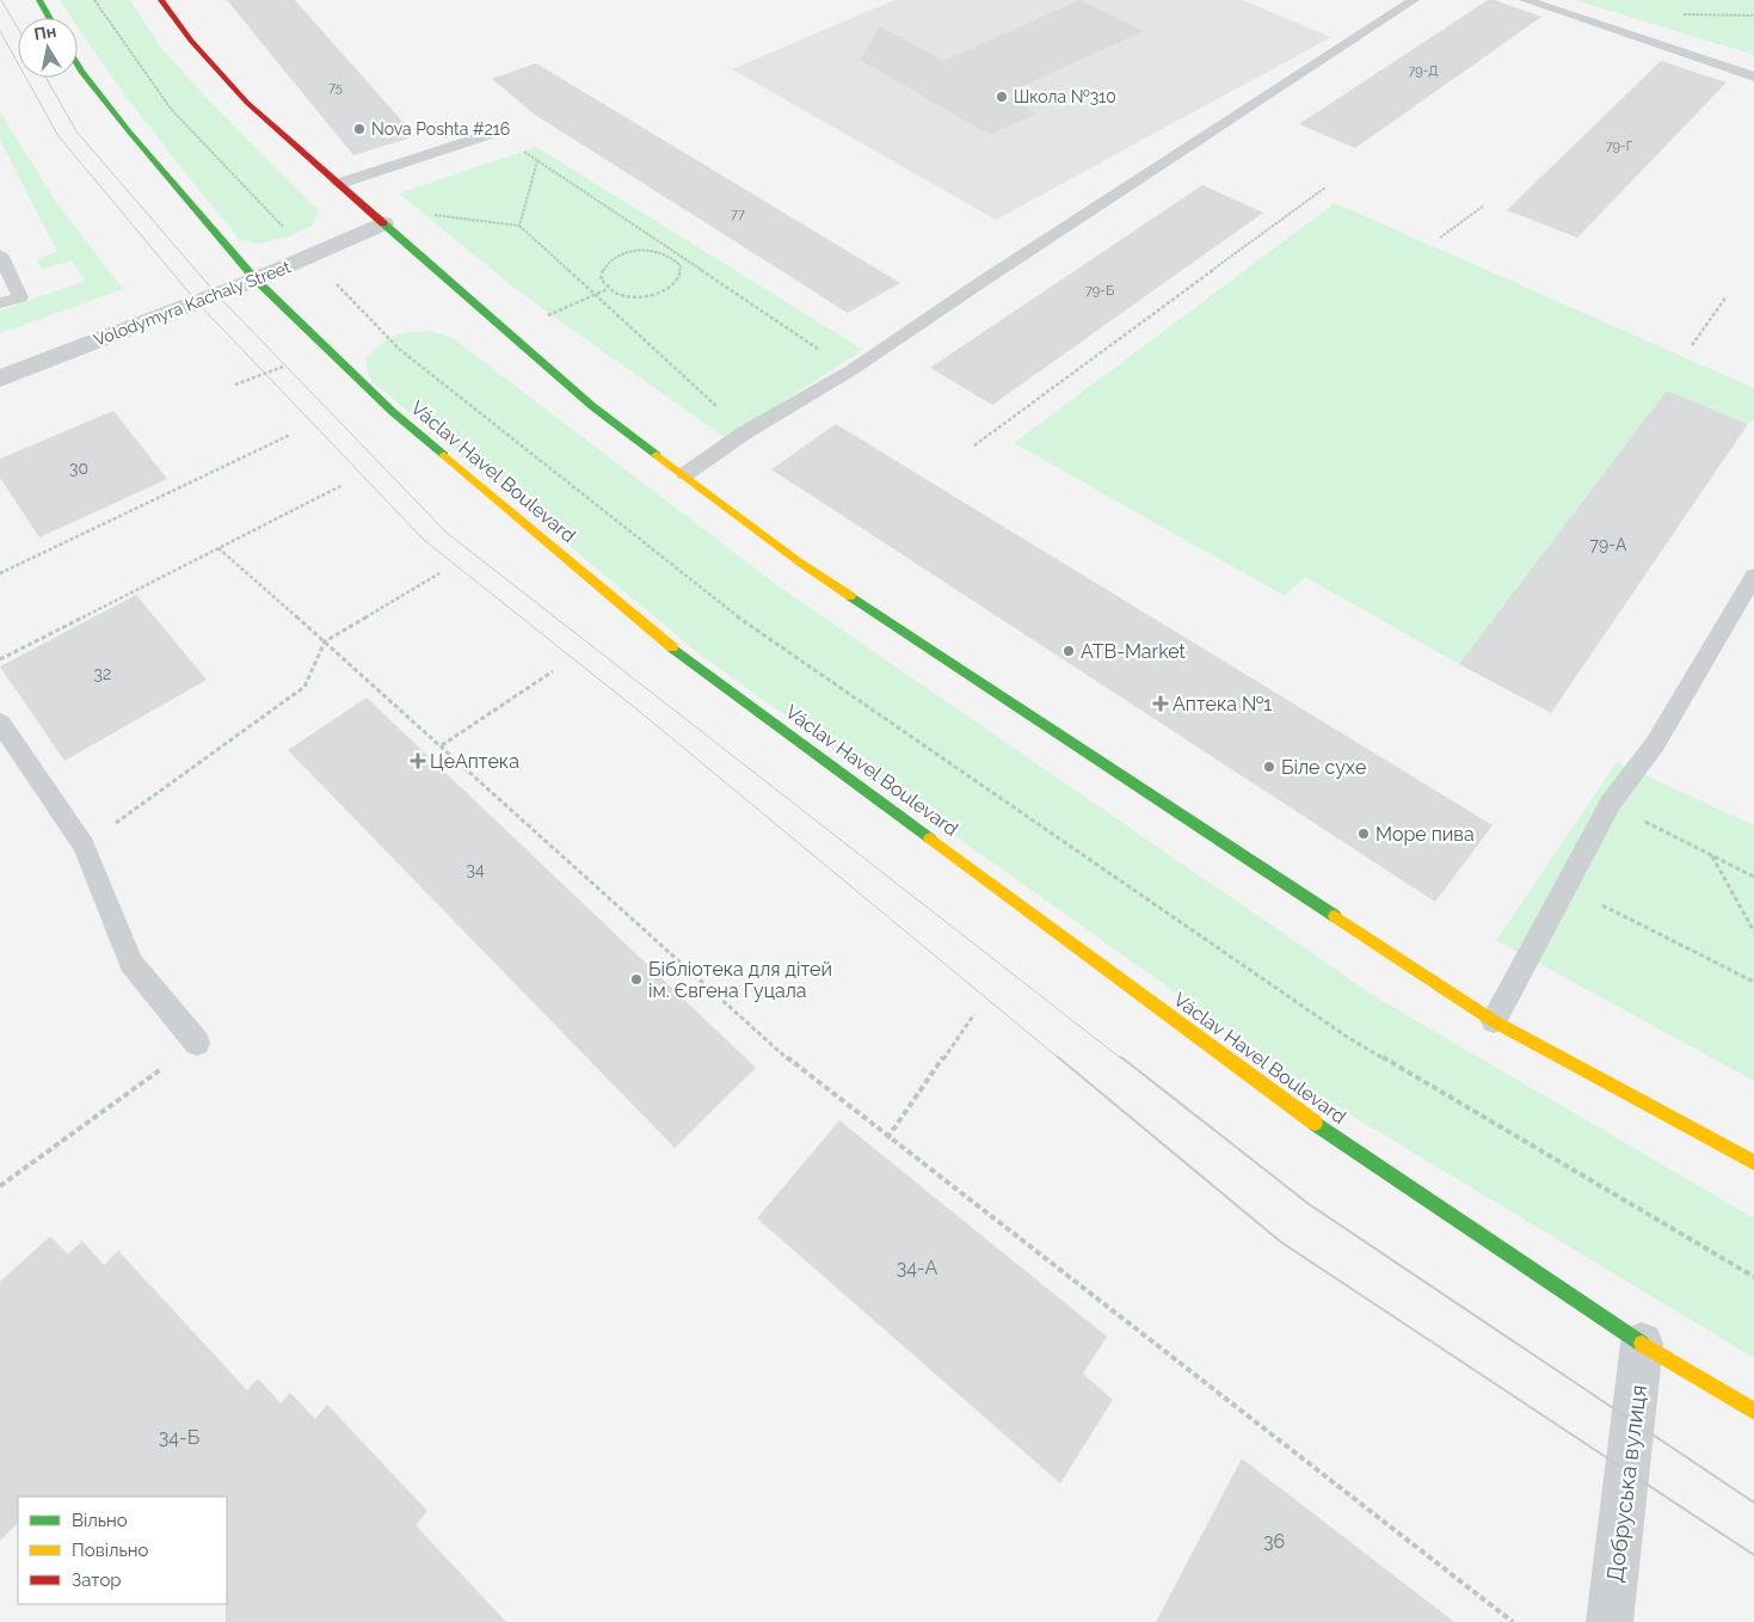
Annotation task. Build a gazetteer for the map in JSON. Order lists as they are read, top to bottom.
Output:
{
  "streets": {
    "main road": ["Václav Havel Boulevard"],
    "street": ["Volodymyra Kachaly Street", "Добруська вулиця"]
  },
  "crossings": [
    ["Volodymyra Kachaly Street", "Václav Havel Boulevard"],
    ["Václav Havel Boulevard", "Добруська вулиця"]
  ],
  "places": {
    "other": [
      "Школа №310",
      "Nova Poshta #216",
      "ATB-Market",
      "Біле сухе",
      "Море пива",
      "Бібліотека для дітей ім. Євгена Гуцала"
    ],
    "health": ["Аптека №1", "ЦеАптека"]
  },
  "house_numbers": [
    "79-Д",
    "75",
    "79-Г",
    "77",
    "79-Б",
    "30",
    "79-А",
    "32",
    "34",
    "34-А",
    "34-Б",
    "36"
  ],
  "legend": ["Вільно", "Повільно", "Затор"],
  "north": "top"
}
